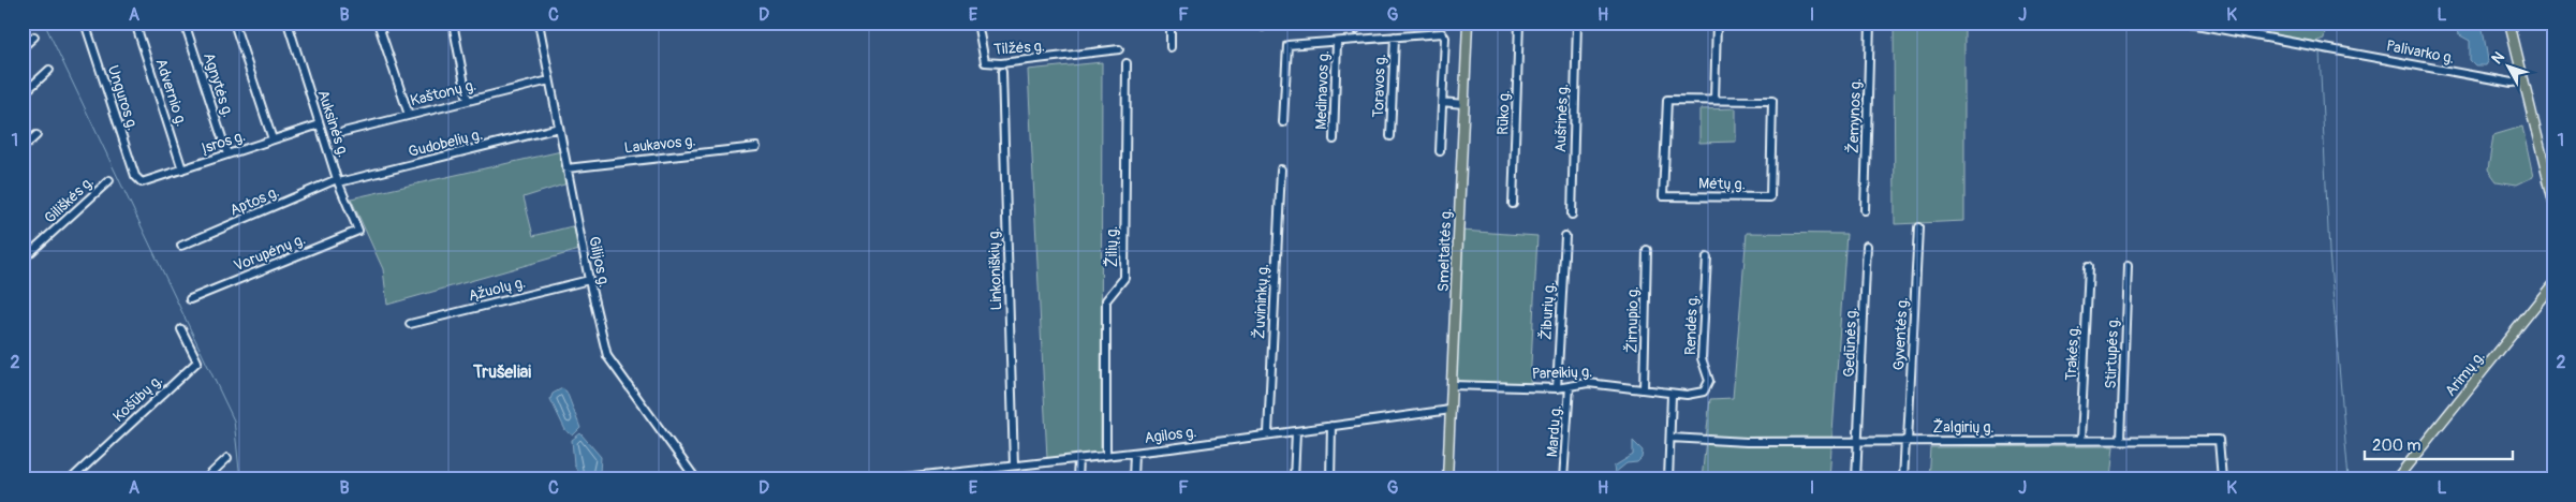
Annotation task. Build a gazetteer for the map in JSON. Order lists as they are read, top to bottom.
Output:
{
  "streets": {
    "main road": ["Smeltaitės g.", "Arimų g."],
    "street": [
      "Tilžės g.",
      "Palivarko g.",
      "Agnytės g.",
      "Toravos g.",
      "Medinavos g.",
      "Advernio g.",
      "Kaštonų g.",
      "Unguros g.",
      "Rūko g.",
      "Žemynos g.",
      "Aušrinės g.",
      "Auksinės g.",
      "Įsros g.",
      "Gudobelių g.",
      "Laukavos g.",
      "Mėtų g.",
      "Giliškės g.",
      "Aptos g.",
      "Žilių g.",
      "Vorupėnų g.",
      "Gilijos g.",
      "Linkoniškių g.",
      "Ąžuolų g.",
      "Žuvininkų g.",
      "Žiburių g.",
      "Žirnupio g.",
      "Rendės g.",
      "Gyventės g.",
      "Gedūnės g.",
      "Trakės g.",
      "Stirtupės g.",
      "Pareikių g.",
      "Košūbų g.",
      "Žalgirių g.",
      "Mardu g.",
      "Agilos g."
    ]
  },
  "crossings": [
    ["Agnytės g.", "Įsros g."],
    ["Advernio g.", "Įsros g."],
    ["Kaštonų g.", "Gilijos g."],
    ["Unguros g.", "Įsros g."],
    ["Auksinės g.", "Gudobelių g."],
    ["Auksinės g.", "Aptos g."],
    ["Auksinės g.", "Vorupėnų g."],
    ["Gudobelių g.", "Aptos g."],
    ["Gudobelių g.", "Gilijos g."],
    ["Laukavos g.", "Gilijos g."],
    ["Žilių g.", "Agilos g."],
    ["Smeltaitės g.", "Pareikių g."],
    ["Smeltaitės g.", "Agilos g."],
    ["Gilijos g.", "Ąžuolų g."],
    ["Linkoniškių g.", "Agilos g."],
    ["Žuvininkų g.", "Agilos g."],
    ["Žiburių g.", "Pareikių g."],
    ["Žirnupio g.", "Pareikių g."],
    ["Rendės g.", "Pareikių g."],
    ["Gyventės g.", "Žalgirių g."],
    ["Gedūnės g.", "Žalgirių g."],
    ["Trakės g.", "Žalgirių g."],
    ["Stirtupės g.", "Žalgirių g."],
    ["Pareikių g.", "Mardu g."]
  ],
  "districts": ["Trušeliai"],
  "scale_bar": "200 m",
  "north": "top left",
  "grid": {
    "columns": [
      "A",
      "B",
      "C",
      "D",
      "E",
      "F",
      "G",
      "H",
      "I",
      "J",
      "K",
      "L"
    ],
    "rows": ["1", "2"]
  }
}
